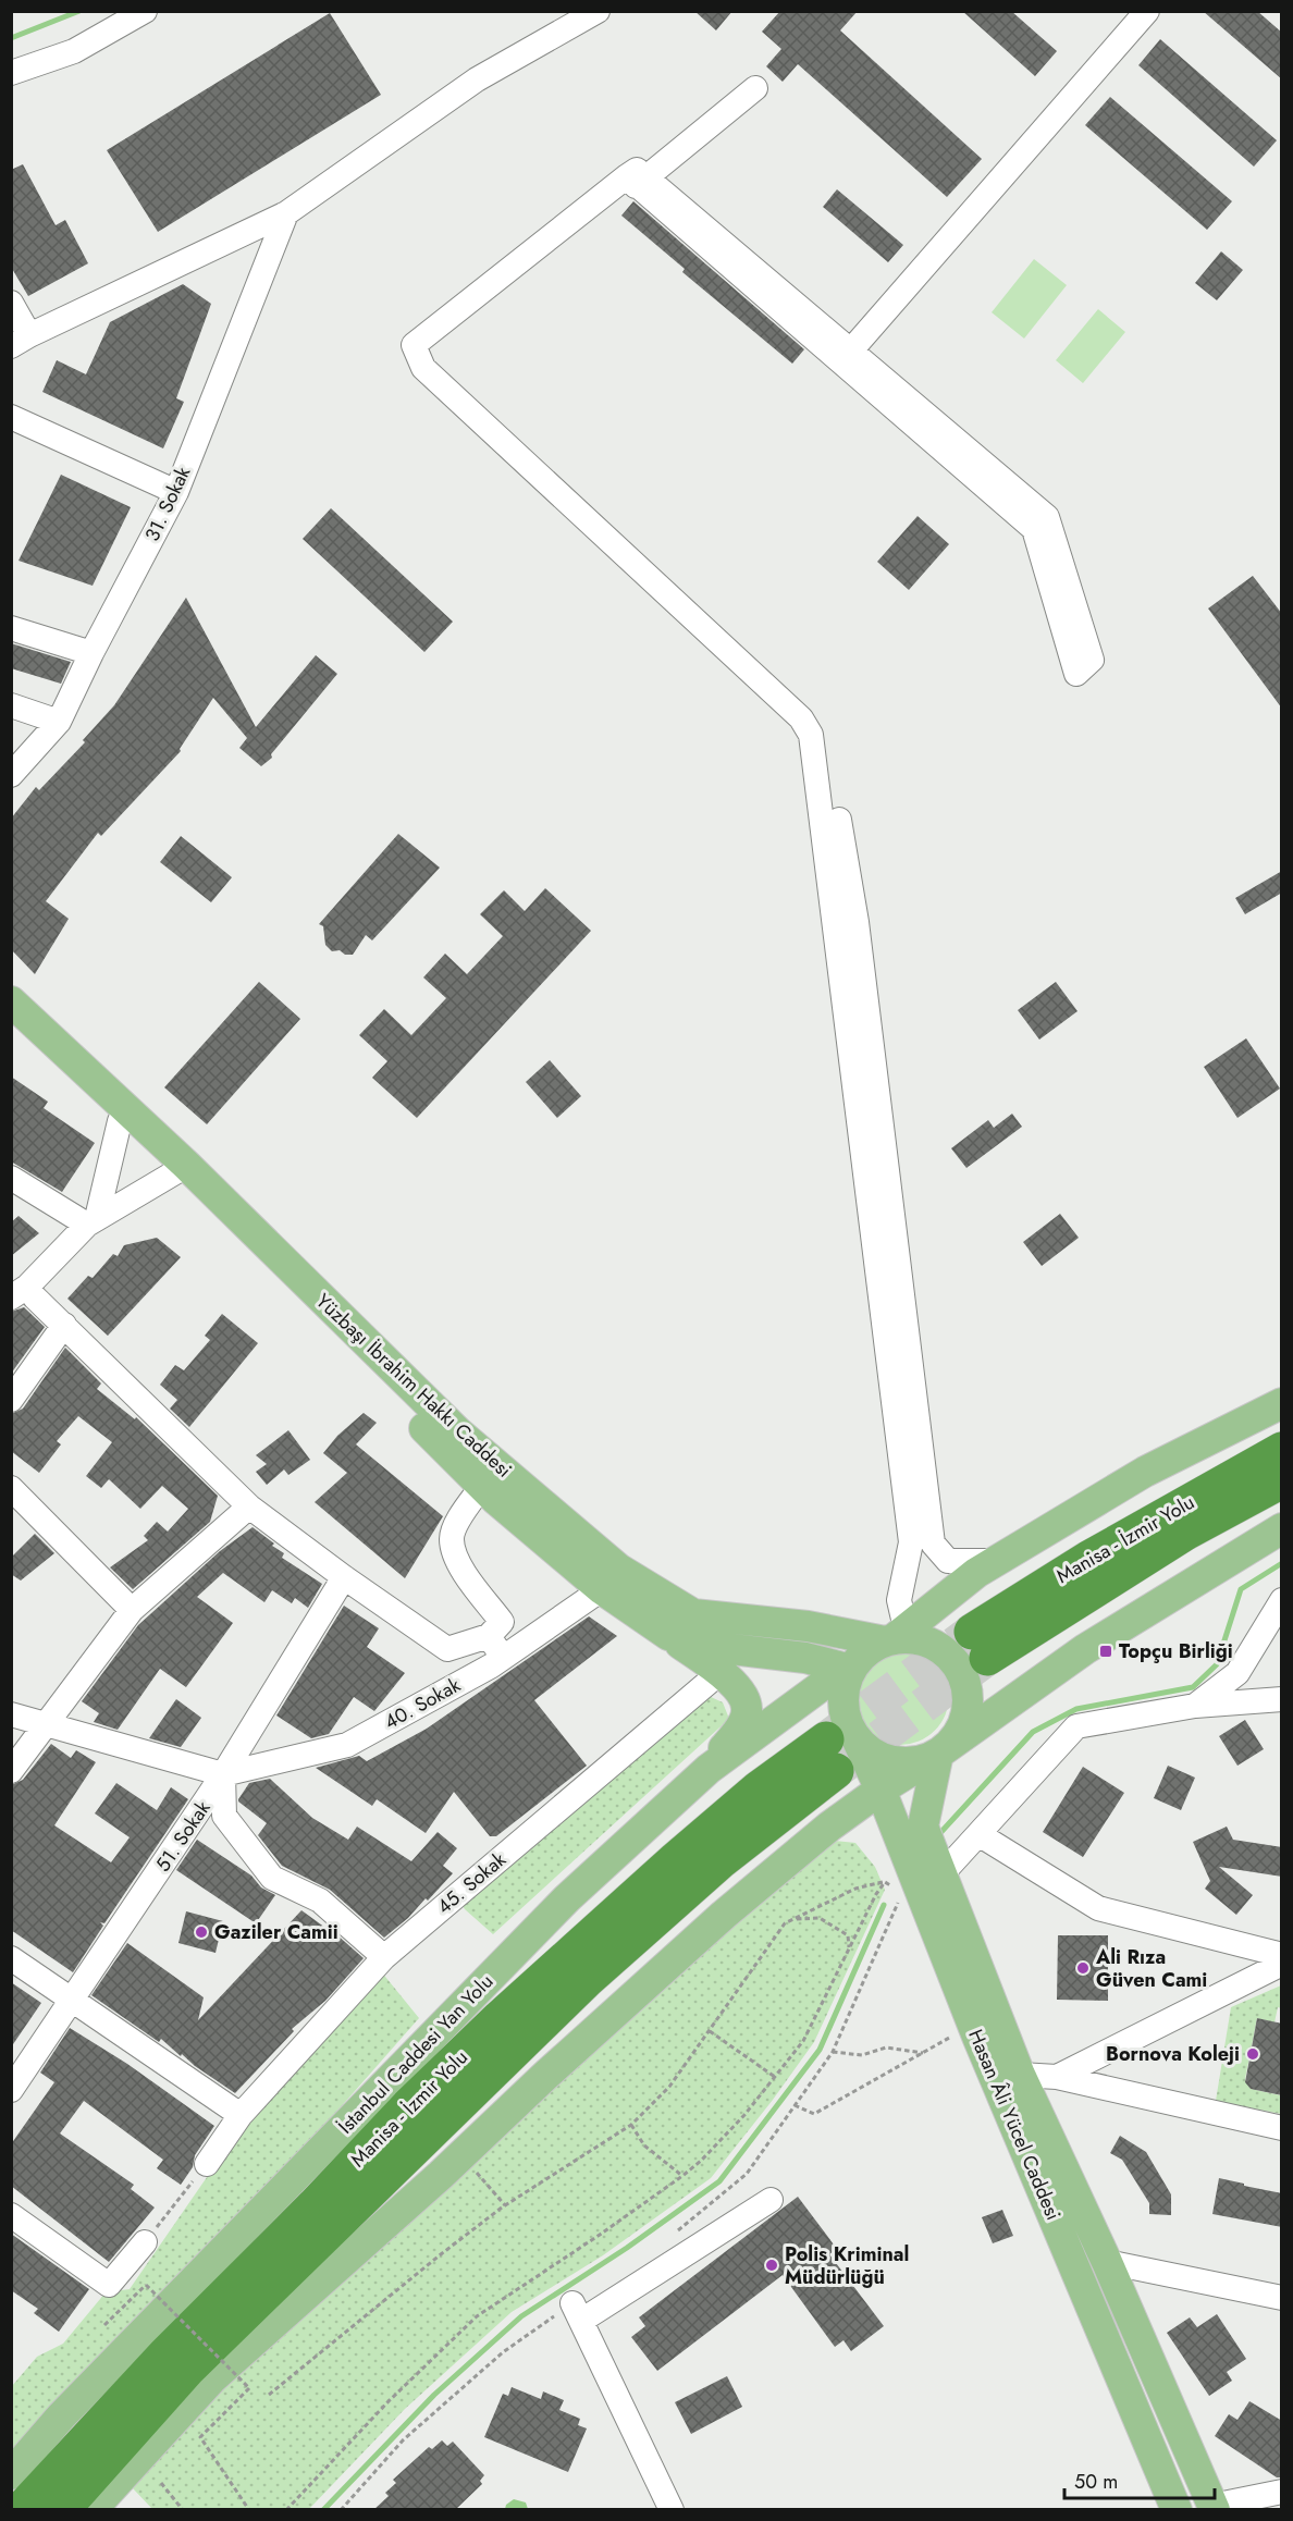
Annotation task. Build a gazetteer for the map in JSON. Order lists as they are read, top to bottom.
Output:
{
  "streets": {
    "highway": ["Manisa - İzmir Yolu"],
    "main road": ["Yüzbaşı İbrahim Hakkı Caddesi", "İstanbul Caddesi Yan Yolu", "Hasan Âli Yücel Caddesi"],
    "street": [
      "31. Sokak",
      "40. Sokak",
      "51. Sokak",
      "45. Sokak"
    ]
  },
  "crossings": [
    ["Yüzbaşı İbrahim Hakkı Caddesi", "Manisa - İzmir Yolu"],
    ["Yüzbaşı İbrahim Hakkı Caddesi", "40. Sokak"],
    ["Yüzbaşı İbrahim Hakkı Caddesi", "İstanbul Caddesi Yan Yolu"],
    ["Yüzbaşı İbrahim Hakkı Caddesi", "Hasan Âli Yücel Caddesi"],
    ["Manisa - İzmir Yolu", "İstanbul Caddesi Yan Yolu"],
    ["Manisa - İzmir Yolu", "Hasan Âli Yücel Caddesi"],
    ["40. Sokak", "51. Sokak"],
    ["İstanbul Caddesi Yan Yolu", "Hasan Âli Yücel Caddesi"]
  ],
  "places": {
    "transit": ["Topçu Birliği"],
    "other": [
      "Gaziler Camii",
      "Ali Rıza Güven Cami",
      "Bornova Koleji",
      "Polis Kriminal Müdürlüğü"
    ]
  },
  "scale_bar": "50 m"
}
